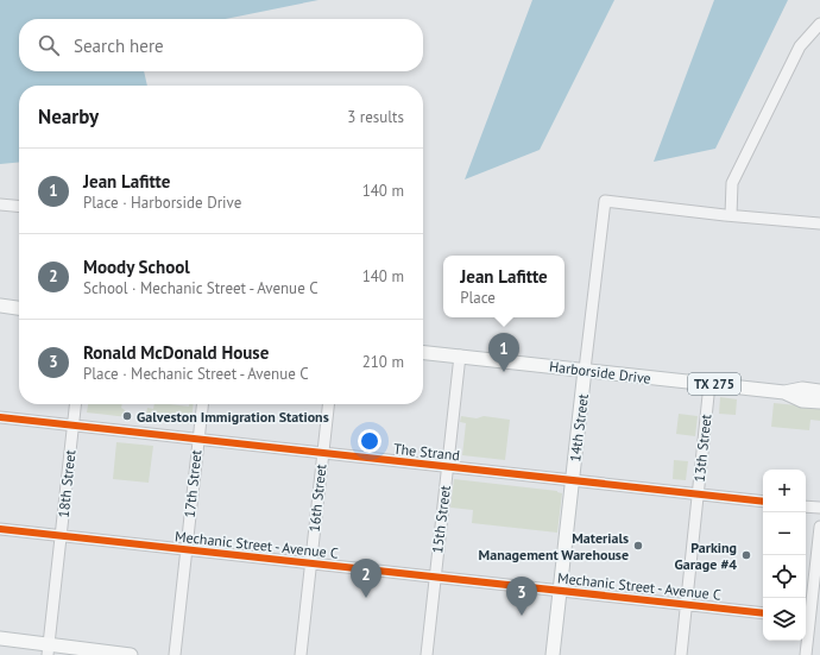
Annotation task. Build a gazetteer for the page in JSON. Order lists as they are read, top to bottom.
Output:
{
  "streets": {
    "main road": ["Harborside Drive", "TX 275", "14th Street"],
    "street": [
      "13th Street",
      "The Strand",
      "18th Street",
      "17th Street",
      "16th Street",
      "15th Street",
      "Mechanic Street - Avenue C"
    ]
  },
  "crossings": [
    ["Harborside Drive", "14th Street"],
    ["Harborside Drive", "13th Street"],
    ["Harborside Drive", "15th Street"],
    ["14th Street", "The Strand"],
    ["14th Street", "Mechanic Street - Avenue C"],
    ["13th Street", "The Strand"],
    ["13th Street", "Mechanic Street - Avenue C"],
    ["The Strand", "18th Street"],
    ["The Strand", "17th Street"],
    ["The Strand", "16th Street"],
    ["The Strand", "15th Street"],
    ["18th Street", "Mechanic Street - Avenue C"],
    ["17th Street", "Mechanic Street - Avenue C"],
    ["16th Street", "Mechanic Street - Avenue C"],
    ["15th Street", "Mechanic Street - Avenue C"]
  ],
  "places": ["Galveston Immigration Stations", "Materials Management Warehouse", "Parking Garage #4"],
  "page": {
    "search": "Search here",
    "heading": ["Nearby", "3 results"],
    "list": [
      {
        "mark": "1",
        "name": "Jean Lafitte",
        "note": "Place · Harborside Drive",
        "value": "140 m"
      },
      {
        "mark": "2",
        "name": "Moody School",
        "note": "School · Mechanic Street - Avenue C",
        "value": "140 m"
      },
      {
        "mark": "3",
        "name": "Ronald McDonald House",
        "note": "Place · Mechanic Street - Avenue C",
        "value": "210 m"
      }
    ],
    "popup": ["Jean Lafitte", "Place"],
    "pins": ["1", "2", "3"],
    "map_buttons": ["+", "−"]
  }
}
